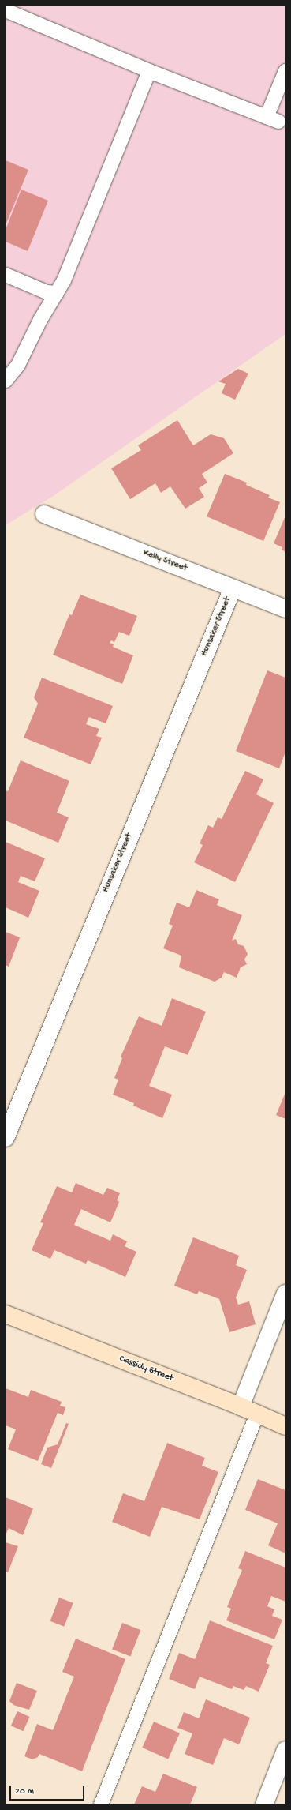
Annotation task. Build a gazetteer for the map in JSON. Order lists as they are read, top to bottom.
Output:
{
  "streets": {
    "main road": ["Cassidy Street"],
    "street": ["Kelly Street", "Hunsaker Street"]
  },
  "crossings": [
    ["Kelly Street", "Hunsaker Street"]
  ],
  "scale_bar": "20 m"
}
